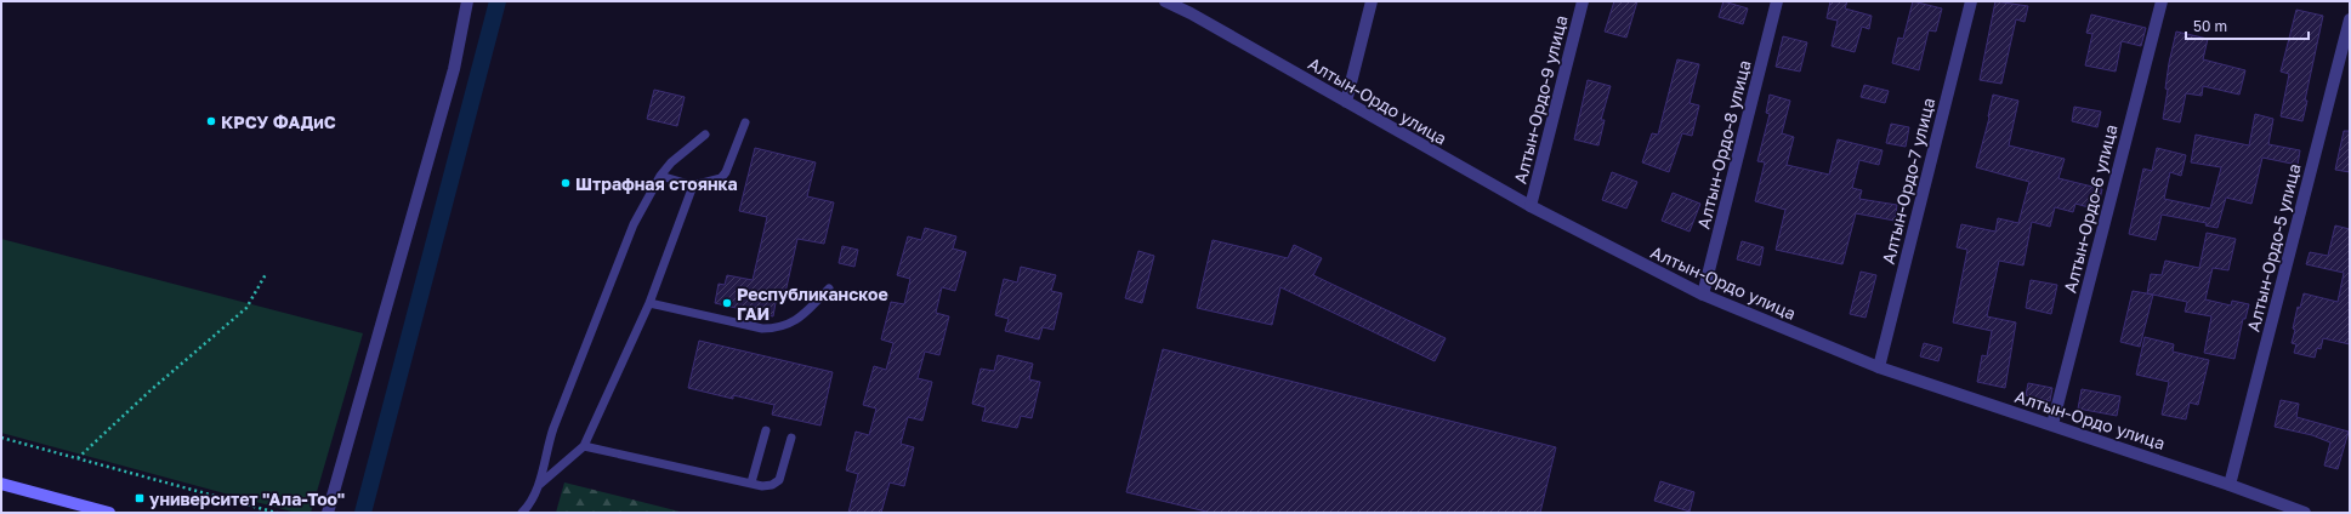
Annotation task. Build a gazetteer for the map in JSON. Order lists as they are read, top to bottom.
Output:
{
  "streets": {
    "street": [
      "Алтын-Ордо-9 улица",
      "Алтын-Ордо улица",
      "Алтын-Ордо-8 улица",
      "Алтын-Ордо-7 улица",
      "Алтын-Ордо-6 улица",
      "Алтын-Ордо-5 улица"
    ]
  },
  "crossings": [
    ["Алтын-Ордо-9 улица", "Алтын-Ордо улица"],
    ["Алтын-Ордо улица", "Алтын-Ордо-8 улица"],
    ["Алтын-Ордо улица", "Алтын-Ордо-7 улица"],
    ["Алтын-Ордо улица", "Алтын-Ордо-6 улица"],
    ["Алтын-Ордо улица", "Алтын-Ордо-5 улица"]
  ],
  "places": {
    "other": ["КРСУ ФАДиС", "Штрафная стоянка", "Республиканское ГАИ"],
    "transit": ["университет \"Ала-Тоо\""]
  },
  "scale_bar": "50 m"
}
